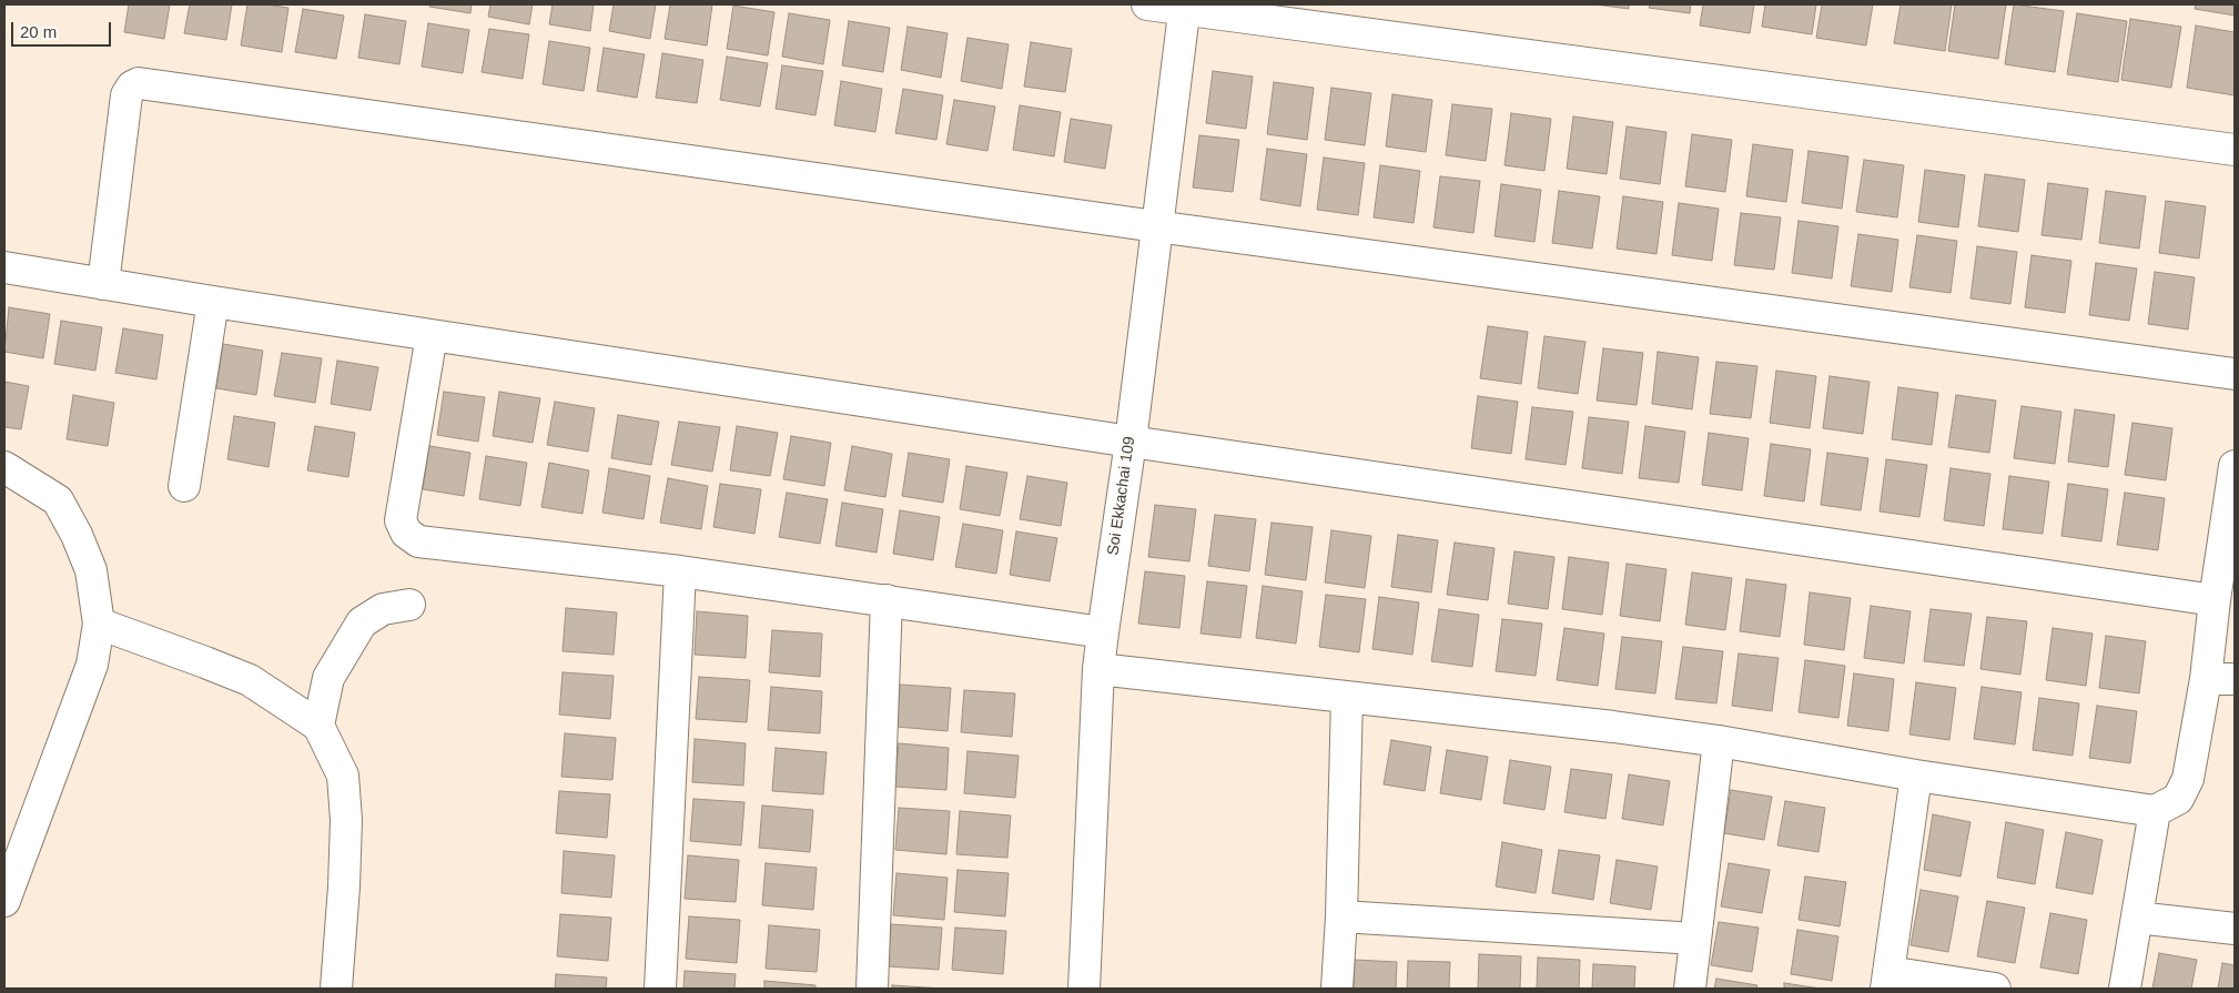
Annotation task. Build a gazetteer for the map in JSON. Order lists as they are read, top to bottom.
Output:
{
  "streets": {
    "street": ["Soi Ekkachai 109"]
  },
  "scale_bar": "20 m"
}
